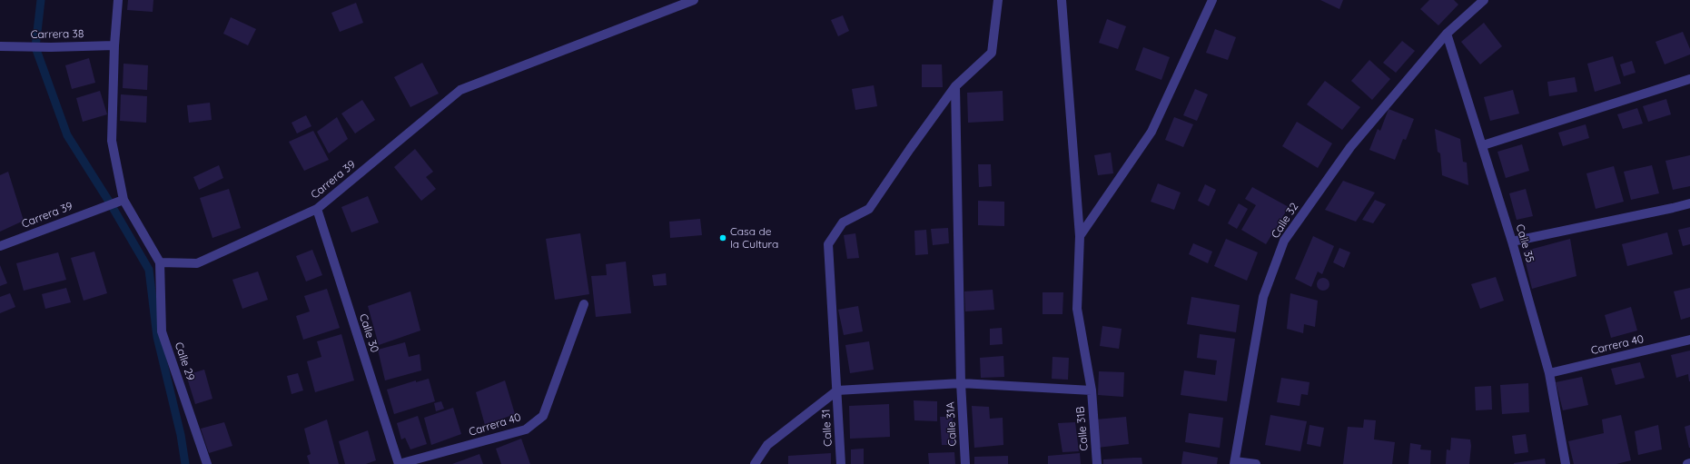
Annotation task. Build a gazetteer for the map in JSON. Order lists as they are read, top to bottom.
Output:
{
  "streets": {
    "street": [
      "Carrera 38",
      "Carrera 39",
      "Calle 32",
      "Calle 35",
      "Calle 30",
      "Carrera 40",
      "Calle 29",
      "Calle 31A",
      "Calle 31",
      "Calle 31B"
    ]
  },
  "crossings": [
    ["Carrera 39", "Calle 30"],
    ["Carrera 39", "Calle 29"],
    ["Calle 32", "Calle 35"],
    ["Calle 35", "Carrera 40"],
    ["Calle 30", "Carrera 40"],
    ["Calle 31A", "Calle 31"]
  ],
  "places": ["Casa de la Cultura"]
}
